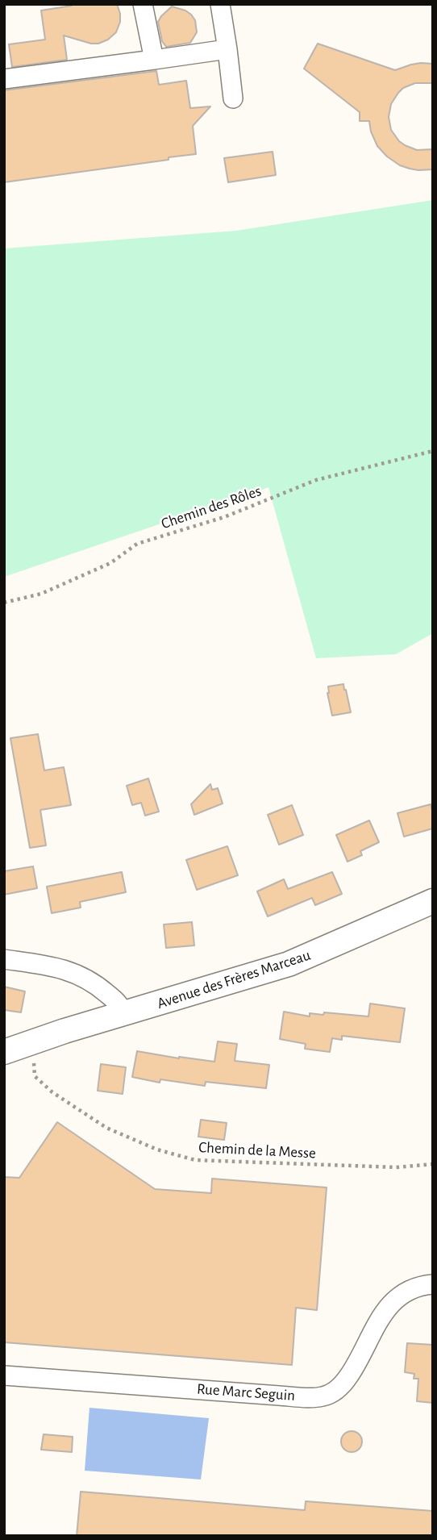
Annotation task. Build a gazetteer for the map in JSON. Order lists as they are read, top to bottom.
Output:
{
  "streets": {
    "main road": ["Avenue des Frères Marceau"],
    "street": ["Rue Marc Seguin"],
    "path": ["Chemin des Rôles", "Chemin de la Messe"]
  },
  "crossings": [
    ["Avenue des Frères Marceau", "Chemin de la Messe"]
  ]
}
